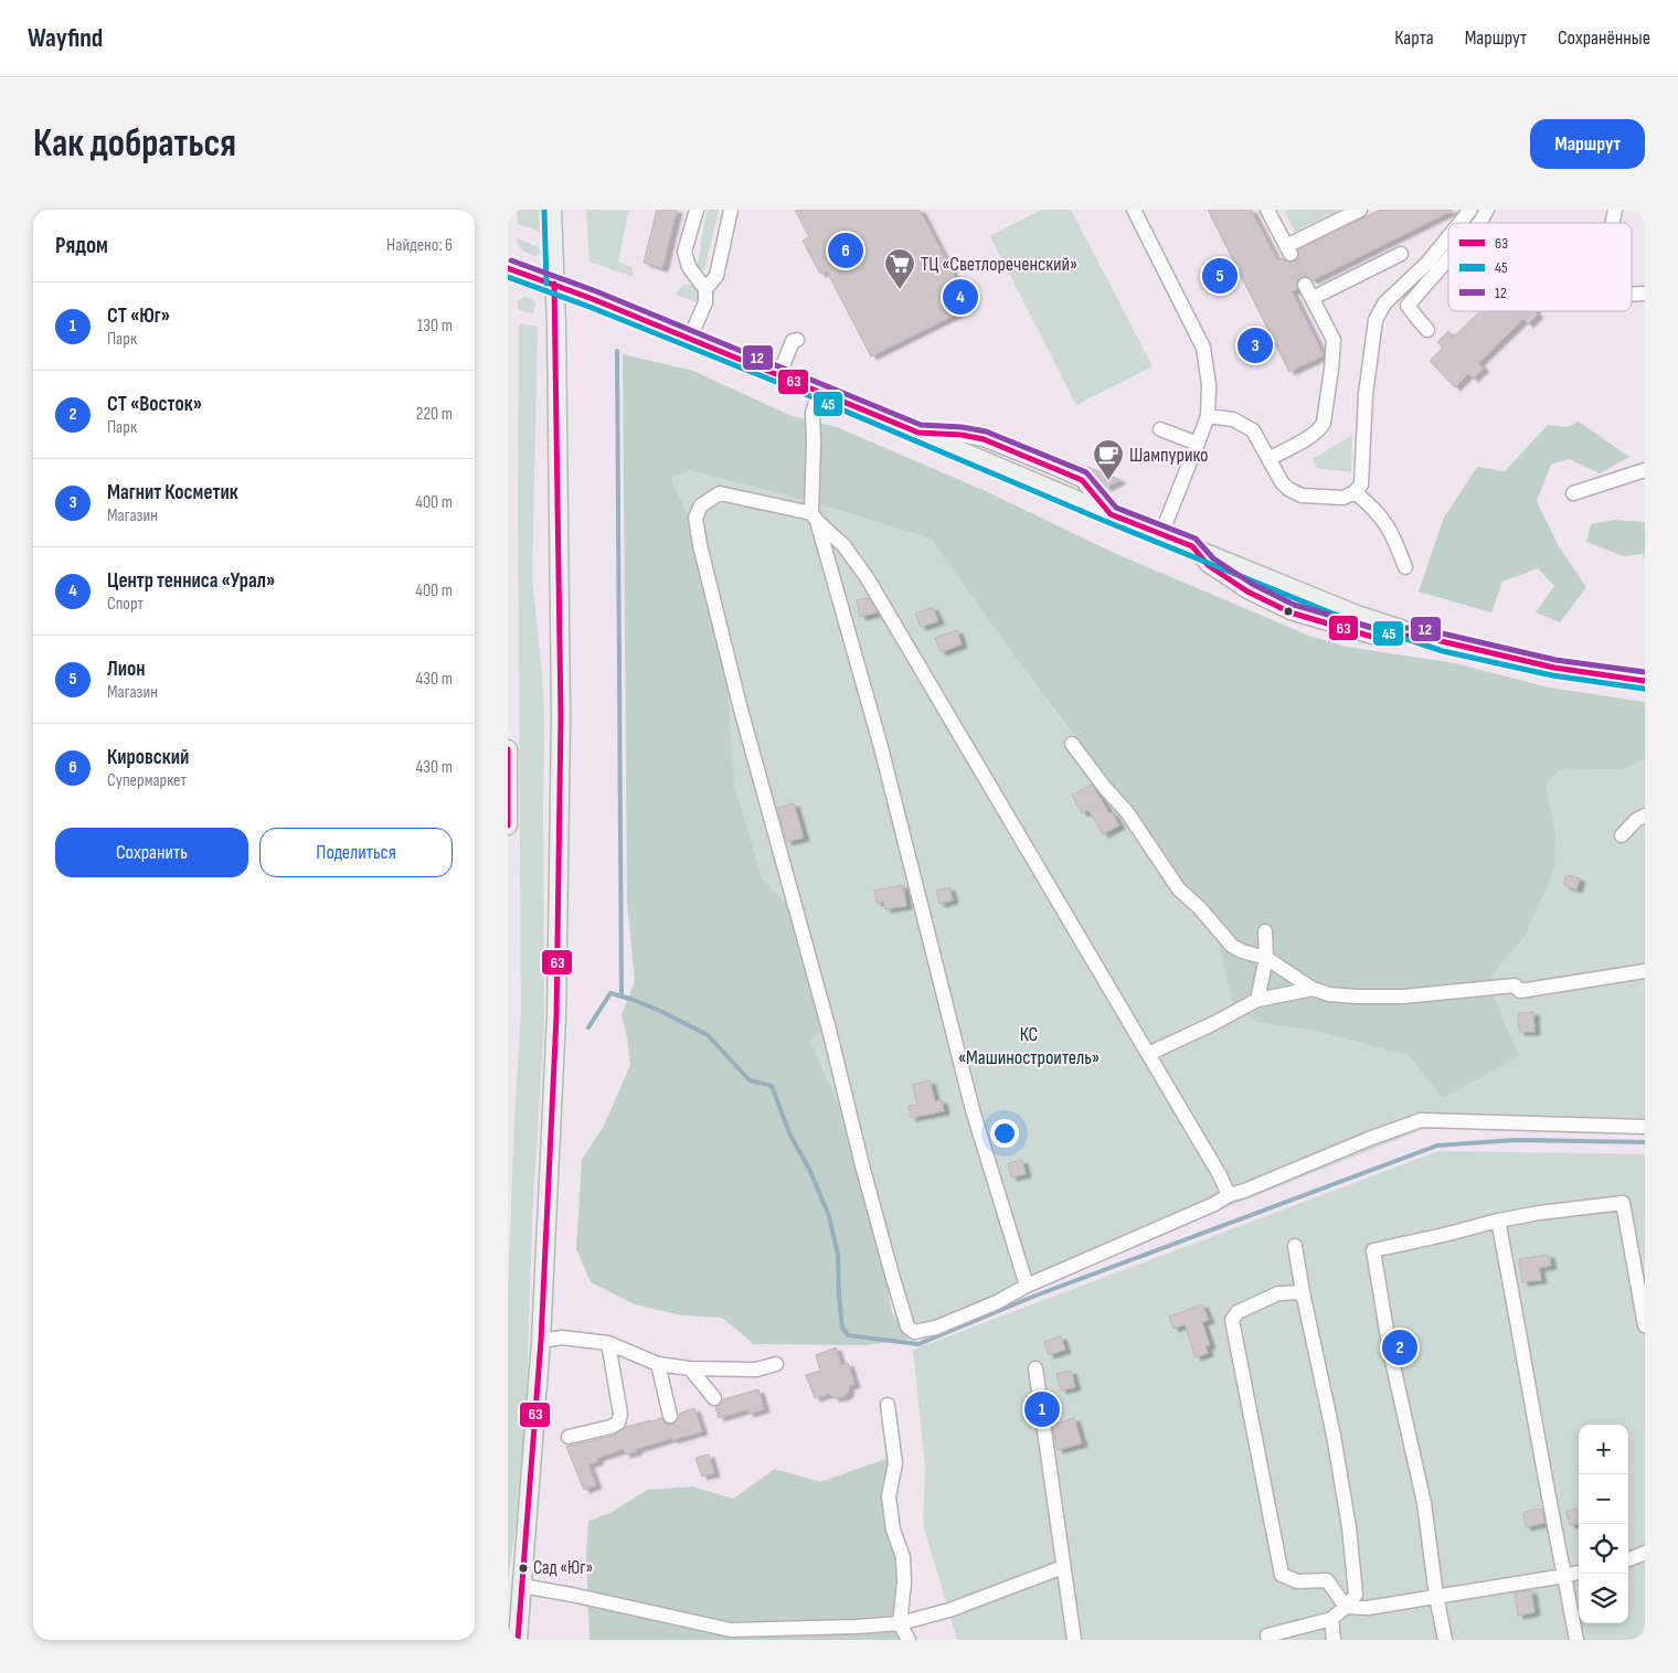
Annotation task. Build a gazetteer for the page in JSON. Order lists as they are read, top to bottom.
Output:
{
  "parks": ["КС «Машиностроитель»"],
  "places": {
    "supermarket": ["ТЦ «Светлореченский»"],
    "cafe": ["Шампурико"],
    "other": ["Сад «Юг»"]
  },
  "lines": ["transit line 45", "transit line 12", "transit line 63"],
  "legend": ["63", "45", "12"],
  "page": {
    "header": "Wayfind",
    "nav": ["Карта", "Маршрут", "Сохранённые"],
    "buttons": [
      "Маршрут",
      ["Сохранить", "Поделиться"]
    ],
    "title": "Как добраться",
    "heading": ["Рядом", "Найдено: 6"],
    "pins": [
      "6",
      "5",
      "4",
      "3",
      "2",
      "1"
    ],
    "list": [
      {
        "mark": "1",
        "name": "СТ «Юг»",
        "note": "Парк",
        "value": "130 m"
      },
      {
        "mark": "2",
        "name": "СТ «Восток»",
        "note": "Парк",
        "value": "220 m"
      },
      {
        "mark": "3",
        "name": "Магнит Косметик",
        "note": "Магазин",
        "value": "400 m"
      },
      {
        "mark": "4",
        "name": "Центр тенниса «Урал»",
        "note": "Спорт",
        "value": "400 m"
      },
      {
        "mark": "5",
        "name": "Лион",
        "note": "Магазин",
        "value": "430 m"
      },
      {
        "mark": "6",
        "name": "Кировский",
        "note": "Супермаркет",
        "value": "430 m"
      }
    ],
    "map_buttons": ["+", "−"]
  }
}
